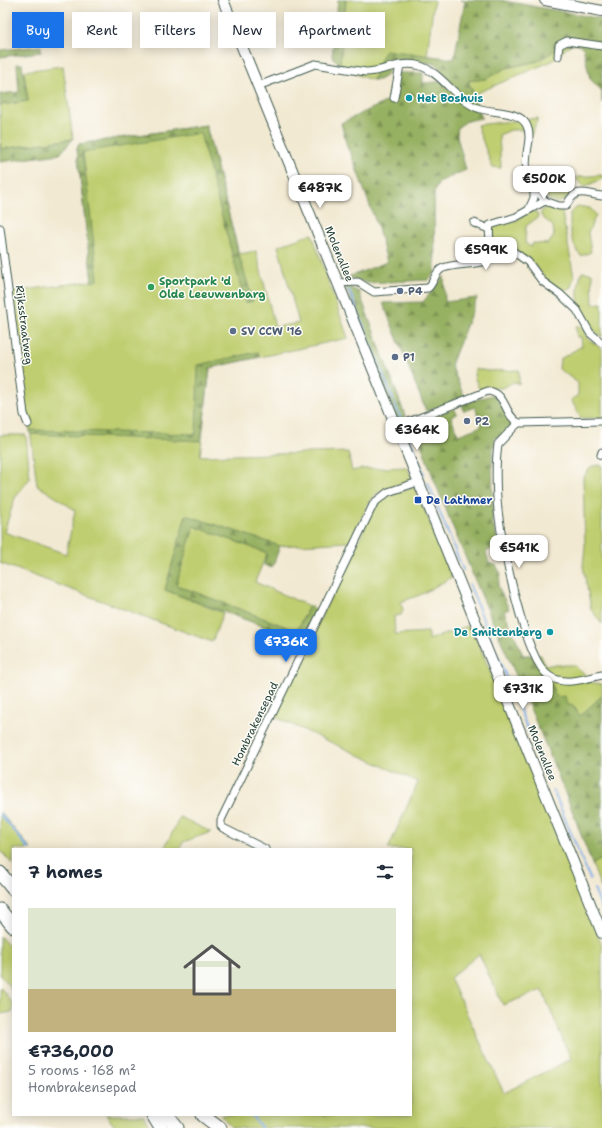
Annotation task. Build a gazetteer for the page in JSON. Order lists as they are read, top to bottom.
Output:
{
  "streets": {
    "main road": ["Molenallee"],
    "street": ["Rijksstraatweg", "Hombrakensepad"]
  },
  "crossings": [
    ["Molenallee", "Hombrakensepad"]
  ],
  "places": {
    "other": [
      "Het Boshuis",
      "Sportpark 'd Olde Leeuwenbarg",
      "P4",
      "SV CCW '16",
      "P1",
      "P2",
      "De Smittenberg"
    ],
    "transit": ["De Lathmer"]
  },
  "page": {
    "chip": [
      "Buy",
      "Rent",
      "Filters",
      "New",
      "Apartment"
    ],
    "price": [
      "€500K",
      "€487K",
      "€599K",
      "€364K",
      "€541K",
      "€736K",
      "€731K"
    ],
    "heading": "7 homes",
    "list": [
      {
        "name": "€736,000",
        "note": "5 rooms · 168 m² · Hombrakensepad"
      }
    ]
  }
}
